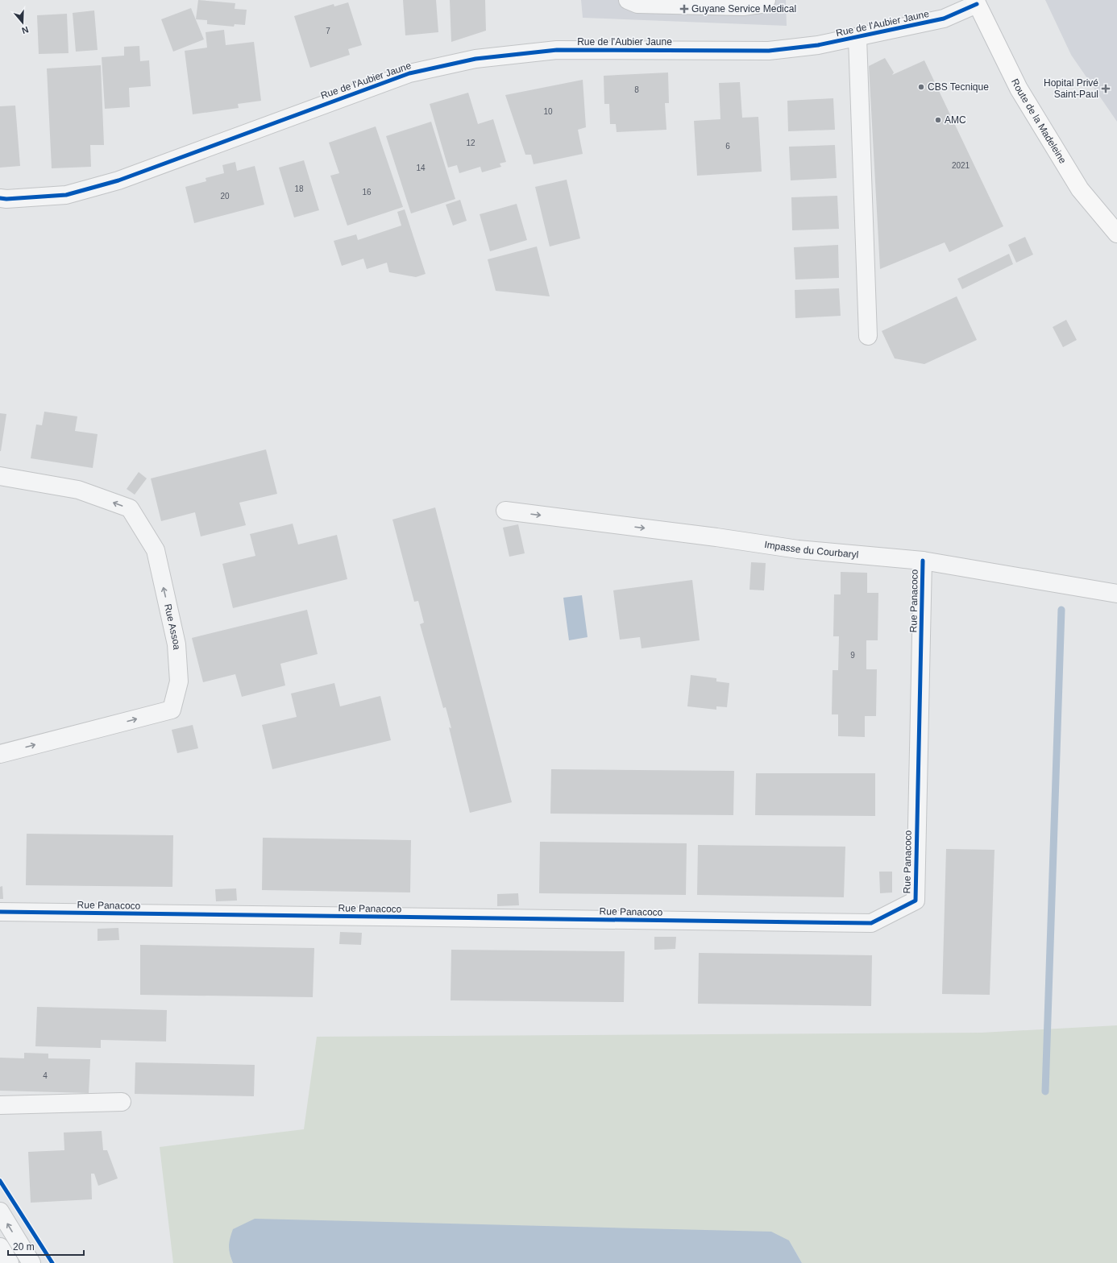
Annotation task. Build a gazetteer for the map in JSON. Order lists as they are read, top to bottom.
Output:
{
  "streets": {
    "main road": ["Route de la Madeleine"],
    "street": [
      "Rue de l'Aubier Jaune",
      "Impasse du Courbaryl",
      "Rue Panacoco",
      "Rue Assoa"
    ]
  },
  "crossings": [
    ["Rue de l'Aubier Jaune", "Route de la Madeleine"],
    ["Impasse du Courbaryl", "Rue Panacoco"]
  ],
  "one_way": ["Impasse du Courbaryl"],
  "places": {
    "health": ["Guyane Service Medical", "Hopital Privé Saint-Paul"],
    "other": ["CBS Tecnique", "AMC"]
  },
  "house_numbers": [
    "7",
    "8",
    "10",
    "12",
    "6",
    "2021",
    "14",
    "18",
    "16",
    "20",
    "9",
    "4"
  ],
  "scale_bar": "20 m",
  "north": "bottom"
}
